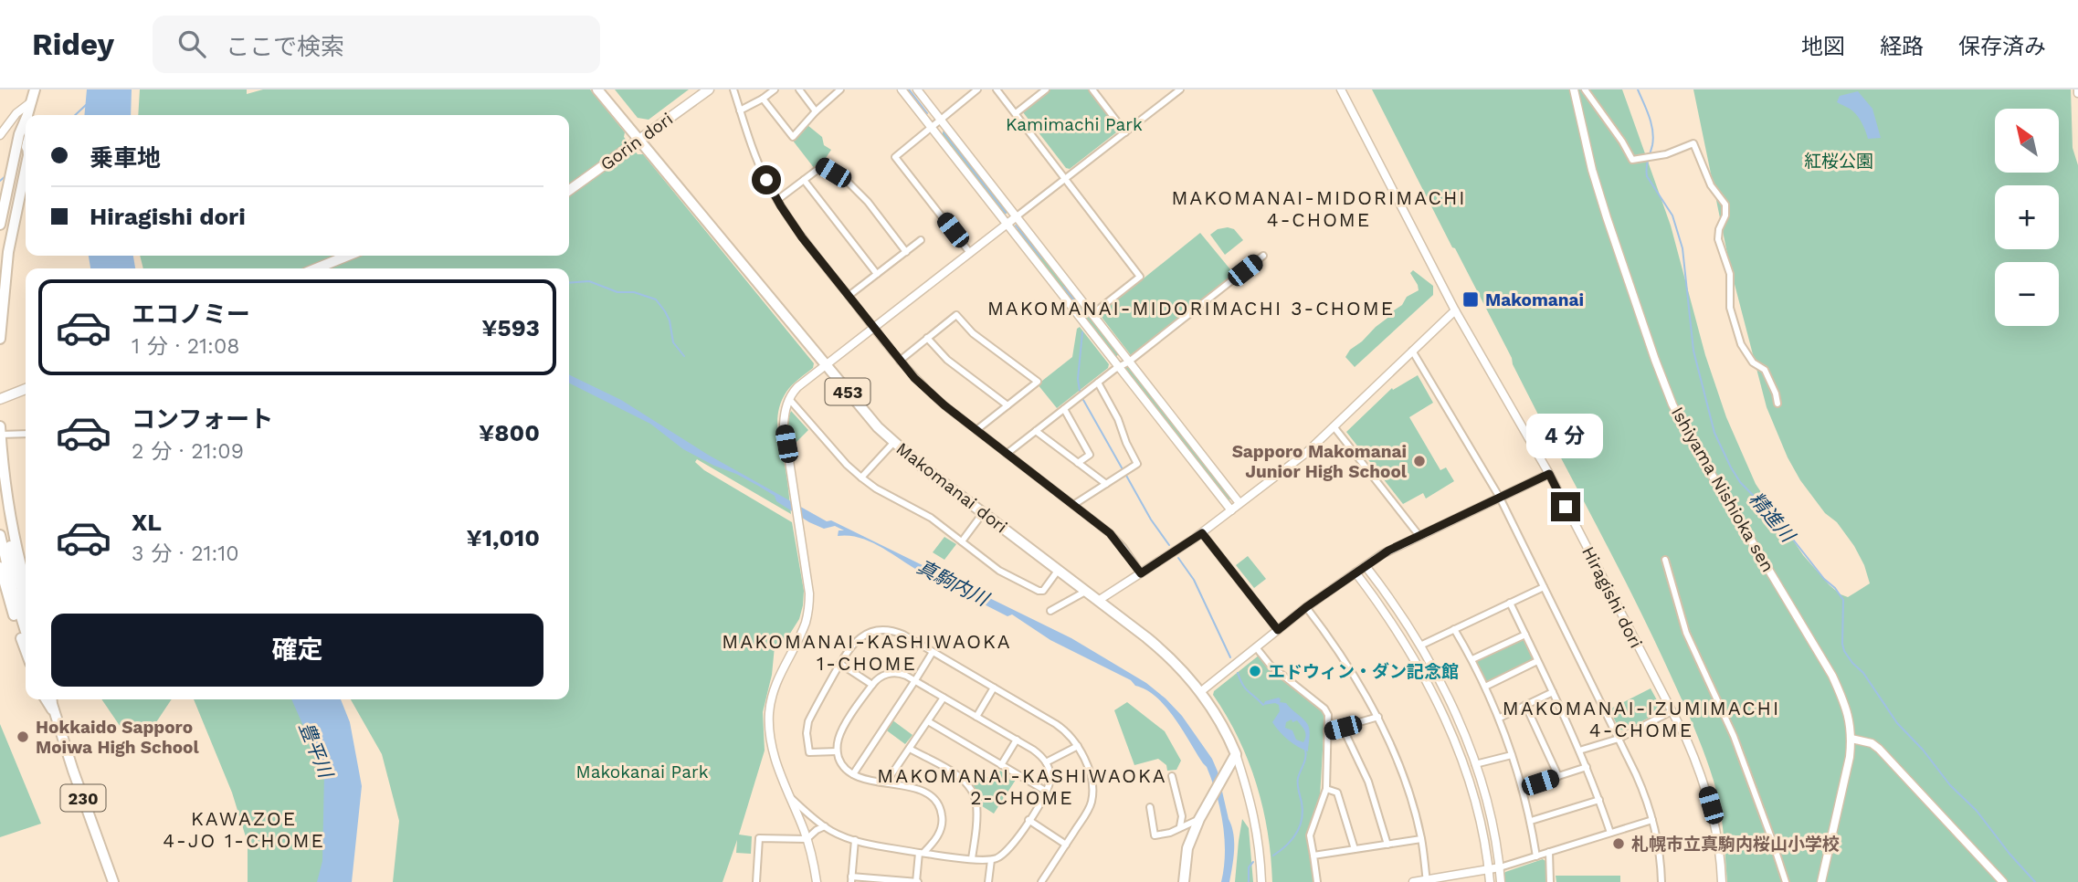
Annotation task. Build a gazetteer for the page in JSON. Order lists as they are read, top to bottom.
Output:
{
  "streets": {
    "highway": ["453", "Makomanai dori", "230"],
    "main road": ["Gorin dori"],
    "street": ["Ishiyama Nishioka sen", "Hiragishi dori"]
  },
  "crossings": [
    ["Gorin dori", "Makomanai dori"]
  ],
  "districts": [
    "MAKOMANAI-MIDORIMACHI 4-CHOME",
    "MAKOMANAI-MIDORIMACHI 3-CHOME",
    "MAKOMANAI-KASHIWAOKA 1-CHOME",
    "MAKOMANAI-IZUMIMACHI 4-CHOME",
    "MAKOMANAI-KASHIWAOKA 2-CHOME",
    "KAWAZOE 4-JO 1-CHOME"
  ],
  "water": ["精進川", "真駒内川", "豊平川"],
  "parks": ["Kamimachi Park", "紅桜公園", "Makokanai Park"],
  "places": {
    "transit": ["Makomanai"],
    "other": [
      "Sapporo Makomanai Junior High School",
      "エドウィン・ダン記念館",
      "Hokkaido Sapporo Moiwa High School",
      "札幌市立真駒内桜山小学校"
    ]
  },
  "north": "top left",
  "page": {
    "header": "Ridey",
    "search": "ここで検索",
    "nav": ["地図", "経路", "保存済み"],
    "map_buttons": ["+", "−"],
    "banner": ["乗車地", "Hiragishi dori"],
    "list": [
      {
        "name": "エコノミー",
        "note": "1 分 · 21:08",
        "value": "¥593"
      },
      {
        "name": "コンフォート",
        "note": "2 分 · 21:09",
        "value": "¥800"
      },
      {
        "name": "XL",
        "note": "3 分 · 21:10",
        "value": "¥1,010"
      }
    ],
    "bubble": "4 分",
    "buttons": "確定"
  }
}
